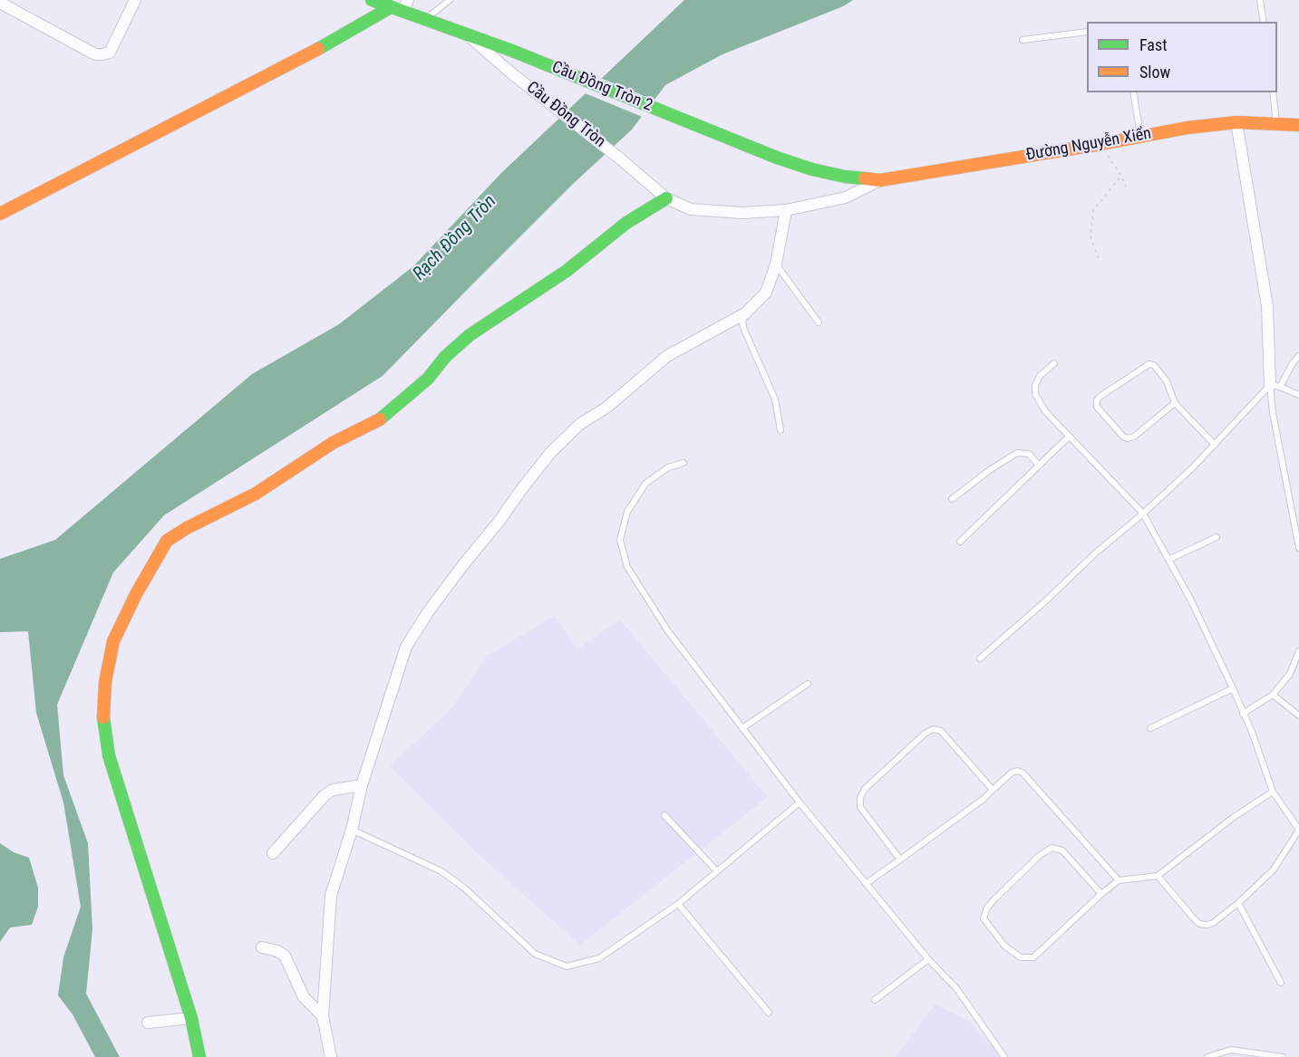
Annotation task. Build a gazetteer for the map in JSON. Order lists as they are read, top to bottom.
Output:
{
  "streets": {
    "street": ["Cầu Đồng Tròn 2", "Cầu Đồng Tròn", "Đường Nguyễn Xiển"]
  },
  "crossings": [
    ["Cầu Đồng Tròn 2", "Cầu Đồng Tròn"],
    ["Cầu Đồng Tròn 2", "Đường Nguyễn Xiển"],
    ["Cầu Đồng Tròn", "Đường Nguyễn Xiển"]
  ],
  "water": ["Rạch Đồng Tròn"],
  "legend": ["Fast", "Slow"]
}
